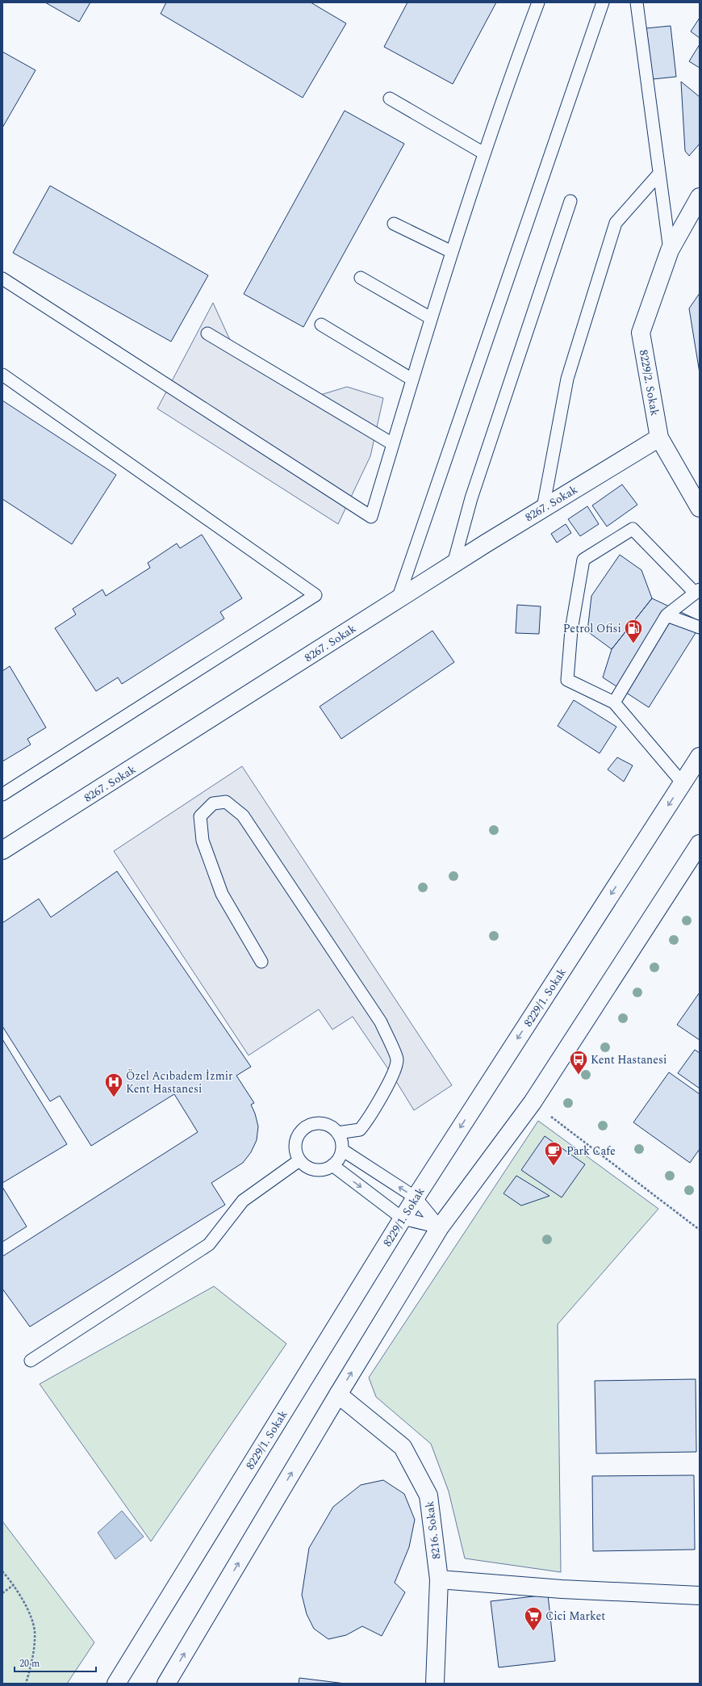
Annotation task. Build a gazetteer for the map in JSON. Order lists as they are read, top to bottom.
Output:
{
  "streets": {
    "street": [
      "8229/2. Sokak",
      "8267. Sokak",
      "8229/1. Sokak",
      "8216. Sokak"
    ]
  },
  "crossings": [
    ["8229/2. Sokak", "8267. Sokak"]
  ],
  "places": {
    "fuel station": ["Petrol Ofisi"],
    "bus stop": ["Kent Hastanesi"],
    "hospital": ["Özel Acıbadem İzmir Kent Hastanesi"],
    "cafe": ["Park Cafe"],
    "supermarket": ["Cici Market"]
  },
  "scale_bar": "20 m"
}
